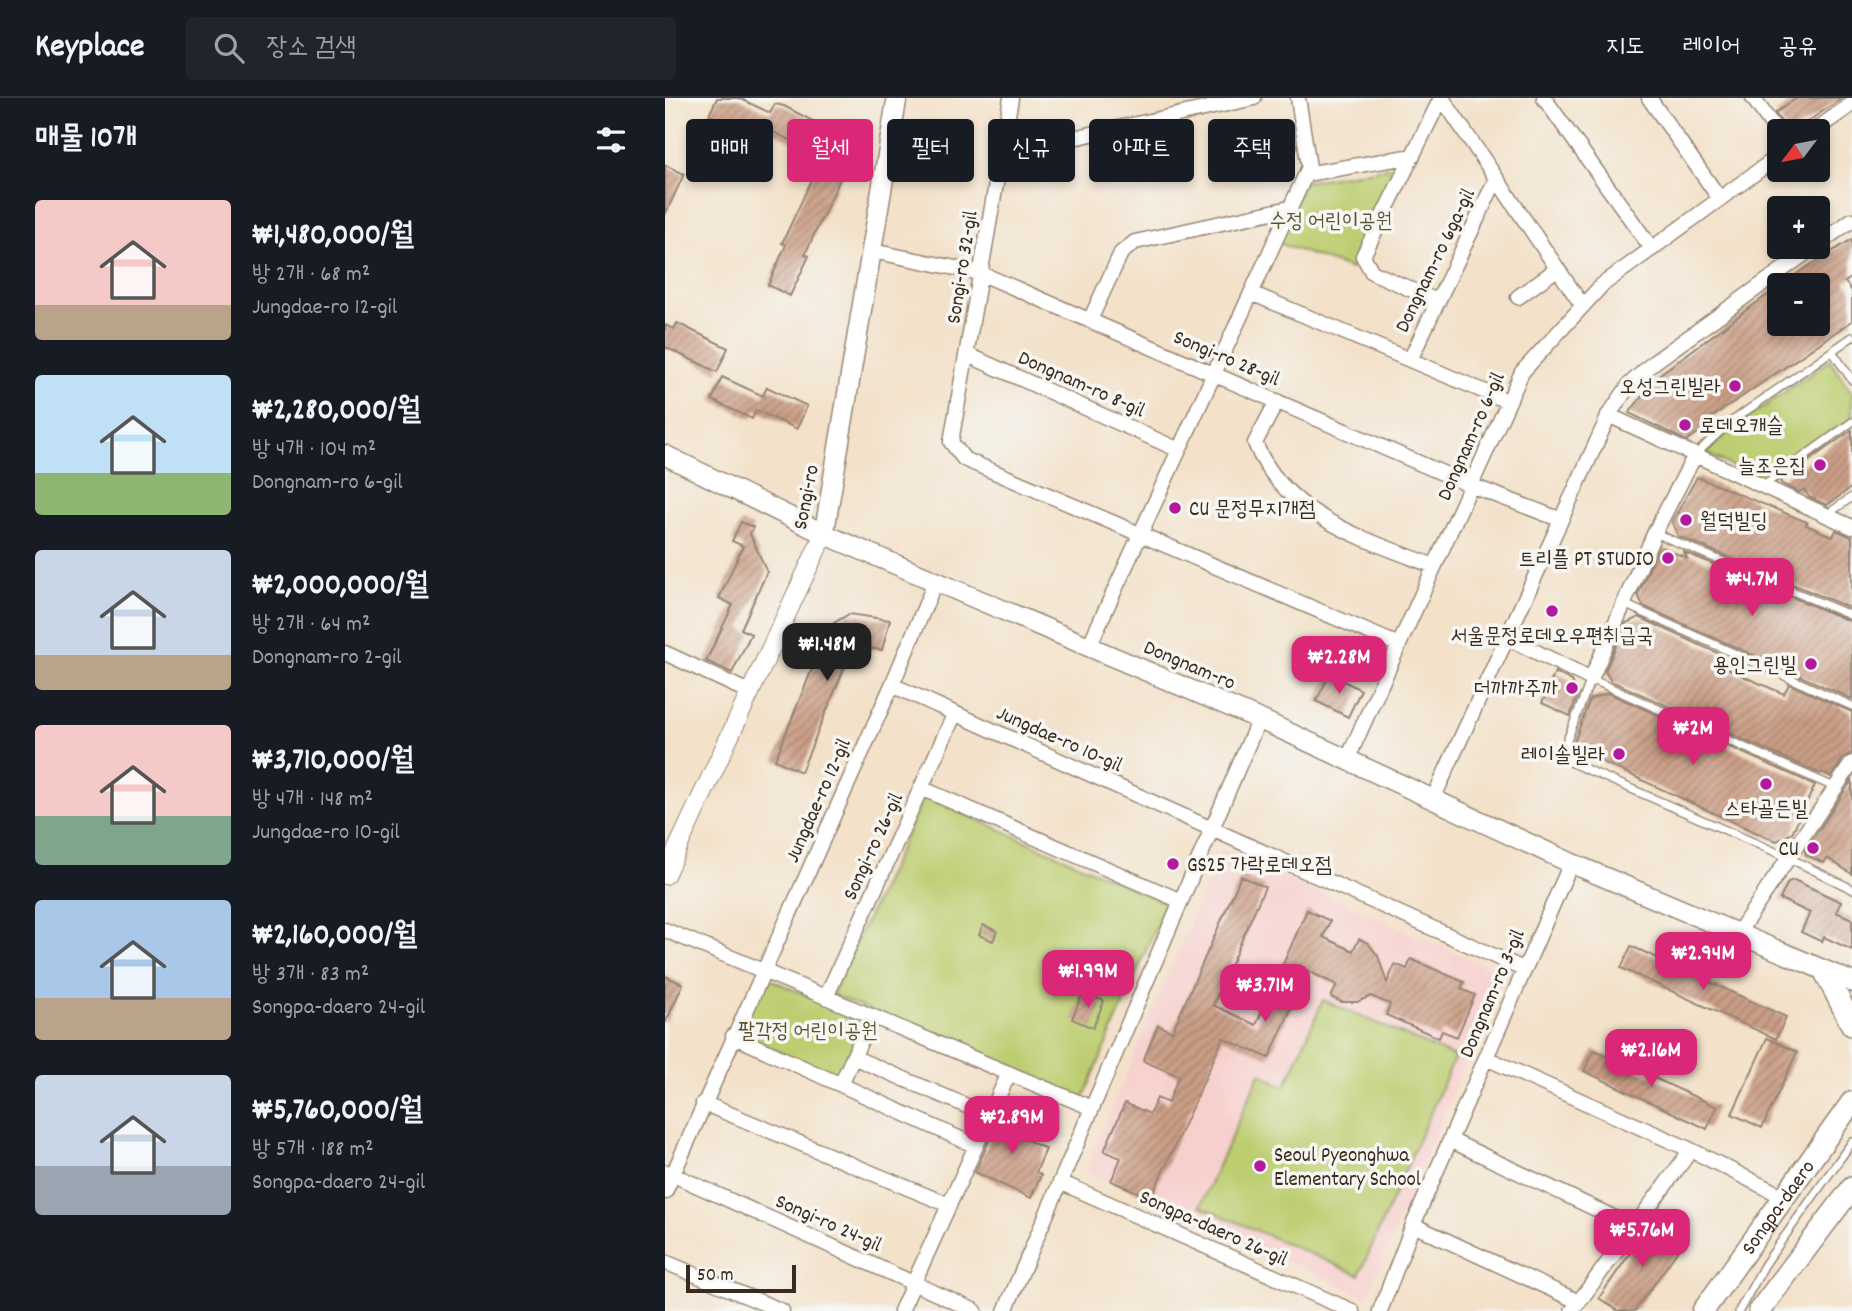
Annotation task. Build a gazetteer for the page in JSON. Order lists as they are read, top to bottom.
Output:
{
  "streets": {
    "main road": ["Songi-ro", "Dongnam-ro", "Songpa-daero"],
    "street": [
      "Dongnam-ro 6ga-gil",
      "Songi-ro 32-gil",
      "Songi-ro 28-gil",
      "Dongnam-ro 8-gil",
      "Dongnam-ro 6-gil",
      "Jungdae-ro 10-gil",
      "Jungdae-ro 12-gil",
      "Songi-ro 26-gil",
      "Dongnam-ro 3-gil",
      "Songi-ro 24-gil",
      "Songpa-daero 26-gil"
    ]
  },
  "crossings": [
    ["Dongnam-ro 6ga-gil", "Dongnam-ro 6-gil"],
    ["Songi-ro 32-gil", "Songi-ro 28-gil"],
    ["Songi-ro 32-gil", "Dongnam-ro 8-gil"],
    ["Songi-ro 28-gil", "Dongnam-ro 6-gil"],
    ["Songi-ro 28-gil", "Songi-ro"],
    ["Dongnam-ro 6-gil", "Dongnam-ro"],
    ["Songi-ro", "Dongnam-ro"],
    ["Dongnam-ro", "Jungdae-ro 12-gil"],
    ["Dongnam-ro", "Dongnam-ro 3-gil"],
    ["Jungdae-ro 10-gil", "Jungdae-ro 12-gil"],
    ["Jungdae-ro 10-gil", "Songi-ro 26-gil"],
    ["Jungdae-ro 10-gil", "Dongnam-ro 3-gil"],
    ["Jungdae-ro 12-gil", "Songi-ro 24-gil"]
  ],
  "parks": ["수정 어린이공원", "팔각정 어린이공원"],
  "places": [
    "오성그린빌라",
    "로데오캐슬",
    "늘조은집",
    "CU 문정무지개점",
    "월덕빌딩",
    "트리플 PT STUDIO",
    "서울문정로데오우편취급국",
    "용인그린빌",
    "더까까주까",
    "레이솔빌라",
    "스타골든빌",
    "CU",
    "GS25 가락로데오점",
    "Seoul Pyeonghwa Elementary School"
  ],
  "scale_bar": "50 m",
  "north": "bottom left",
  "page": {
    "header": "Keyplace",
    "search": "장소 검색",
    "nav": ["지도", "레이어", "공유"],
    "heading": "매물 10개",
    "map_buttons": ["+", "−"],
    "chip": [
      "매매",
      "월세",
      "필터",
      "신규",
      "아파트",
      "주택"
    ],
    "list": [
      {
        "name": "₩1,480,000/월",
        "note": "방 2개 · 68 m² · Jungdae-ro 12-gil"
      },
      {
        "name": "₩2,280,000/월",
        "note": "방 4개 · 104 m² · Dongnam-ro 6-gil"
      },
      {
        "name": "₩2,000,000/월",
        "note": "방 2개 · 64 m² · Dongnam-ro 2-gil"
      },
      {
        "name": "₩3,710,000/월",
        "note": "방 4개 · 148 m² · Jungdae-ro 10-gil"
      },
      {
        "name": "₩2,160,000/월",
        "note": "방 3개 · 83 m² · Songpa-daero 24-gil"
      },
      {
        "name": "₩5,760,000/월",
        "note": "방 5개 · 188 m² · Songpa-daero 24-gil"
      }
    ],
    "price": [
      "₩4.7M",
      "₩1.48M",
      "₩2.28M",
      "₩2M",
      "₩2.94M",
      "₩1.99M",
      "₩3.71M",
      "₩2.16M",
      "₩2.89M",
      "₩5.76M"
    ],
    "scale": "50 m"
  }
}
